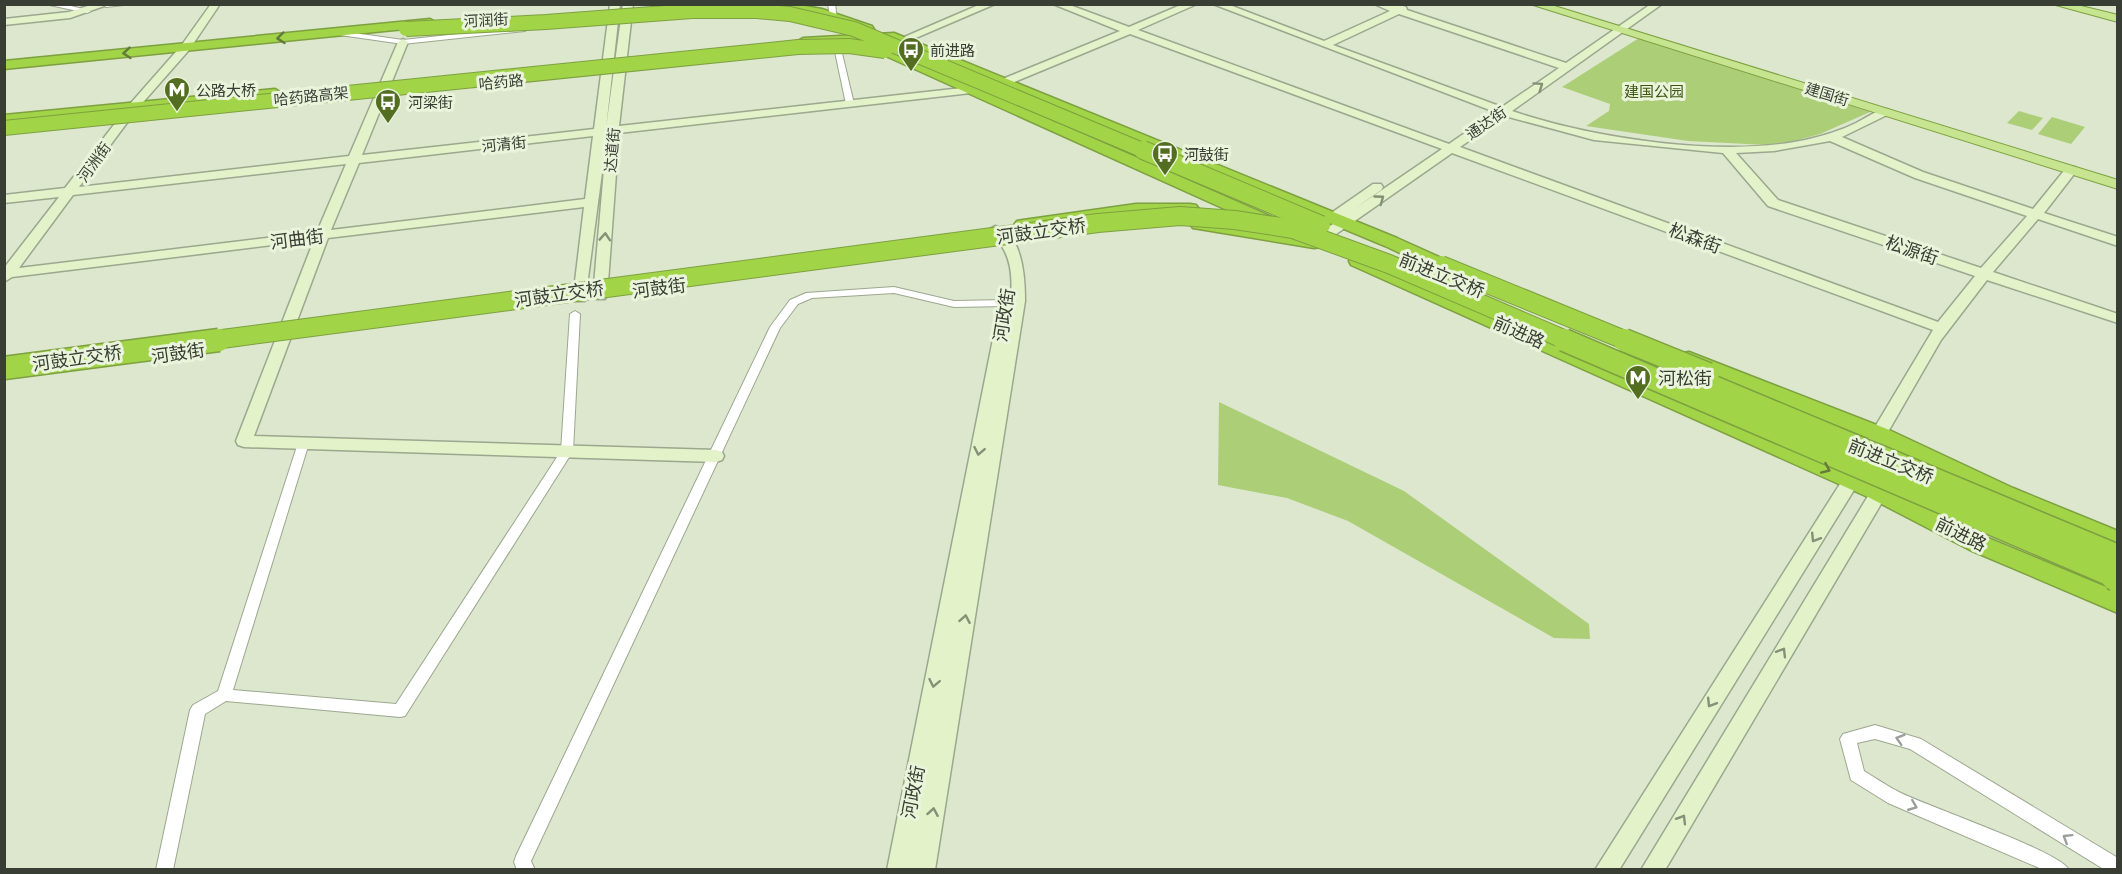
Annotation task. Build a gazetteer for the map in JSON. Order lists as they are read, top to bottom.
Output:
{
  "streets": {
    "highway": [
      "河润街",
      "哈药路",
      "哈药路高架",
      "河鼓立交桥",
      "前进立交桥",
      "河鼓街",
      "前进路"
    ],
    "main road": ["建国街"],
    "street": [
      "通达街",
      "河清街",
      "达道街",
      "河洲街",
      "松森街",
      "河曲街",
      "松源街",
      "河政街"
    ]
  },
  "crossings": [
    ["河润街", "达道街"],
    ["河润街", "河洲街"],
    ["哈药路", "达道街"],
    ["哈药路", "河洲街"],
    ["哈药路", "前进路"],
    ["建国街", "通达街"],
    ["哈药路高架", "前进立交桥"],
    ["通达街", "松森街"],
    ["通达街", "河鼓街"],
    ["通达街", "前进路"],
    ["河清街", "达道街"],
    ["河清街", "河洲街"],
    ["河清街", "松森街"],
    ["河清街", "前进路"],
    ["达道街", "河鼓街"],
    ["河洲街", "河曲街"],
    ["河鼓立交桥", "前进立交桥"],
    ["河鼓街", "河政街"],
    ["河鼓街", "前进路"]
  ],
  "one_way": ["河润街"],
  "parks": ["建国公园"],
  "places": {
    "bus stop": ["前进路", "河梁街", "河鼓街"],
    "metro station": ["公路大桥", "河松街"]
  }
}
